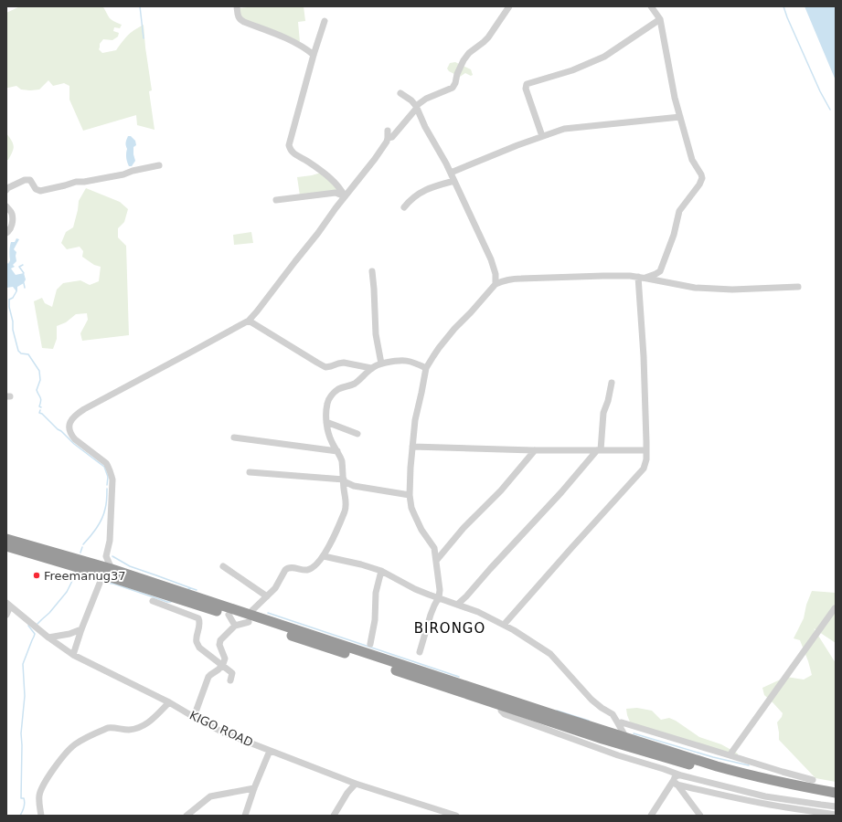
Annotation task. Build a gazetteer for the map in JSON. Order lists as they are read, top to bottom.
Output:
{
  "streets": {
    "street": ["KIGO ROAD"]
  },
  "districts": ["BIRONGO"],
  "places": ["Freemanug37"]
}
